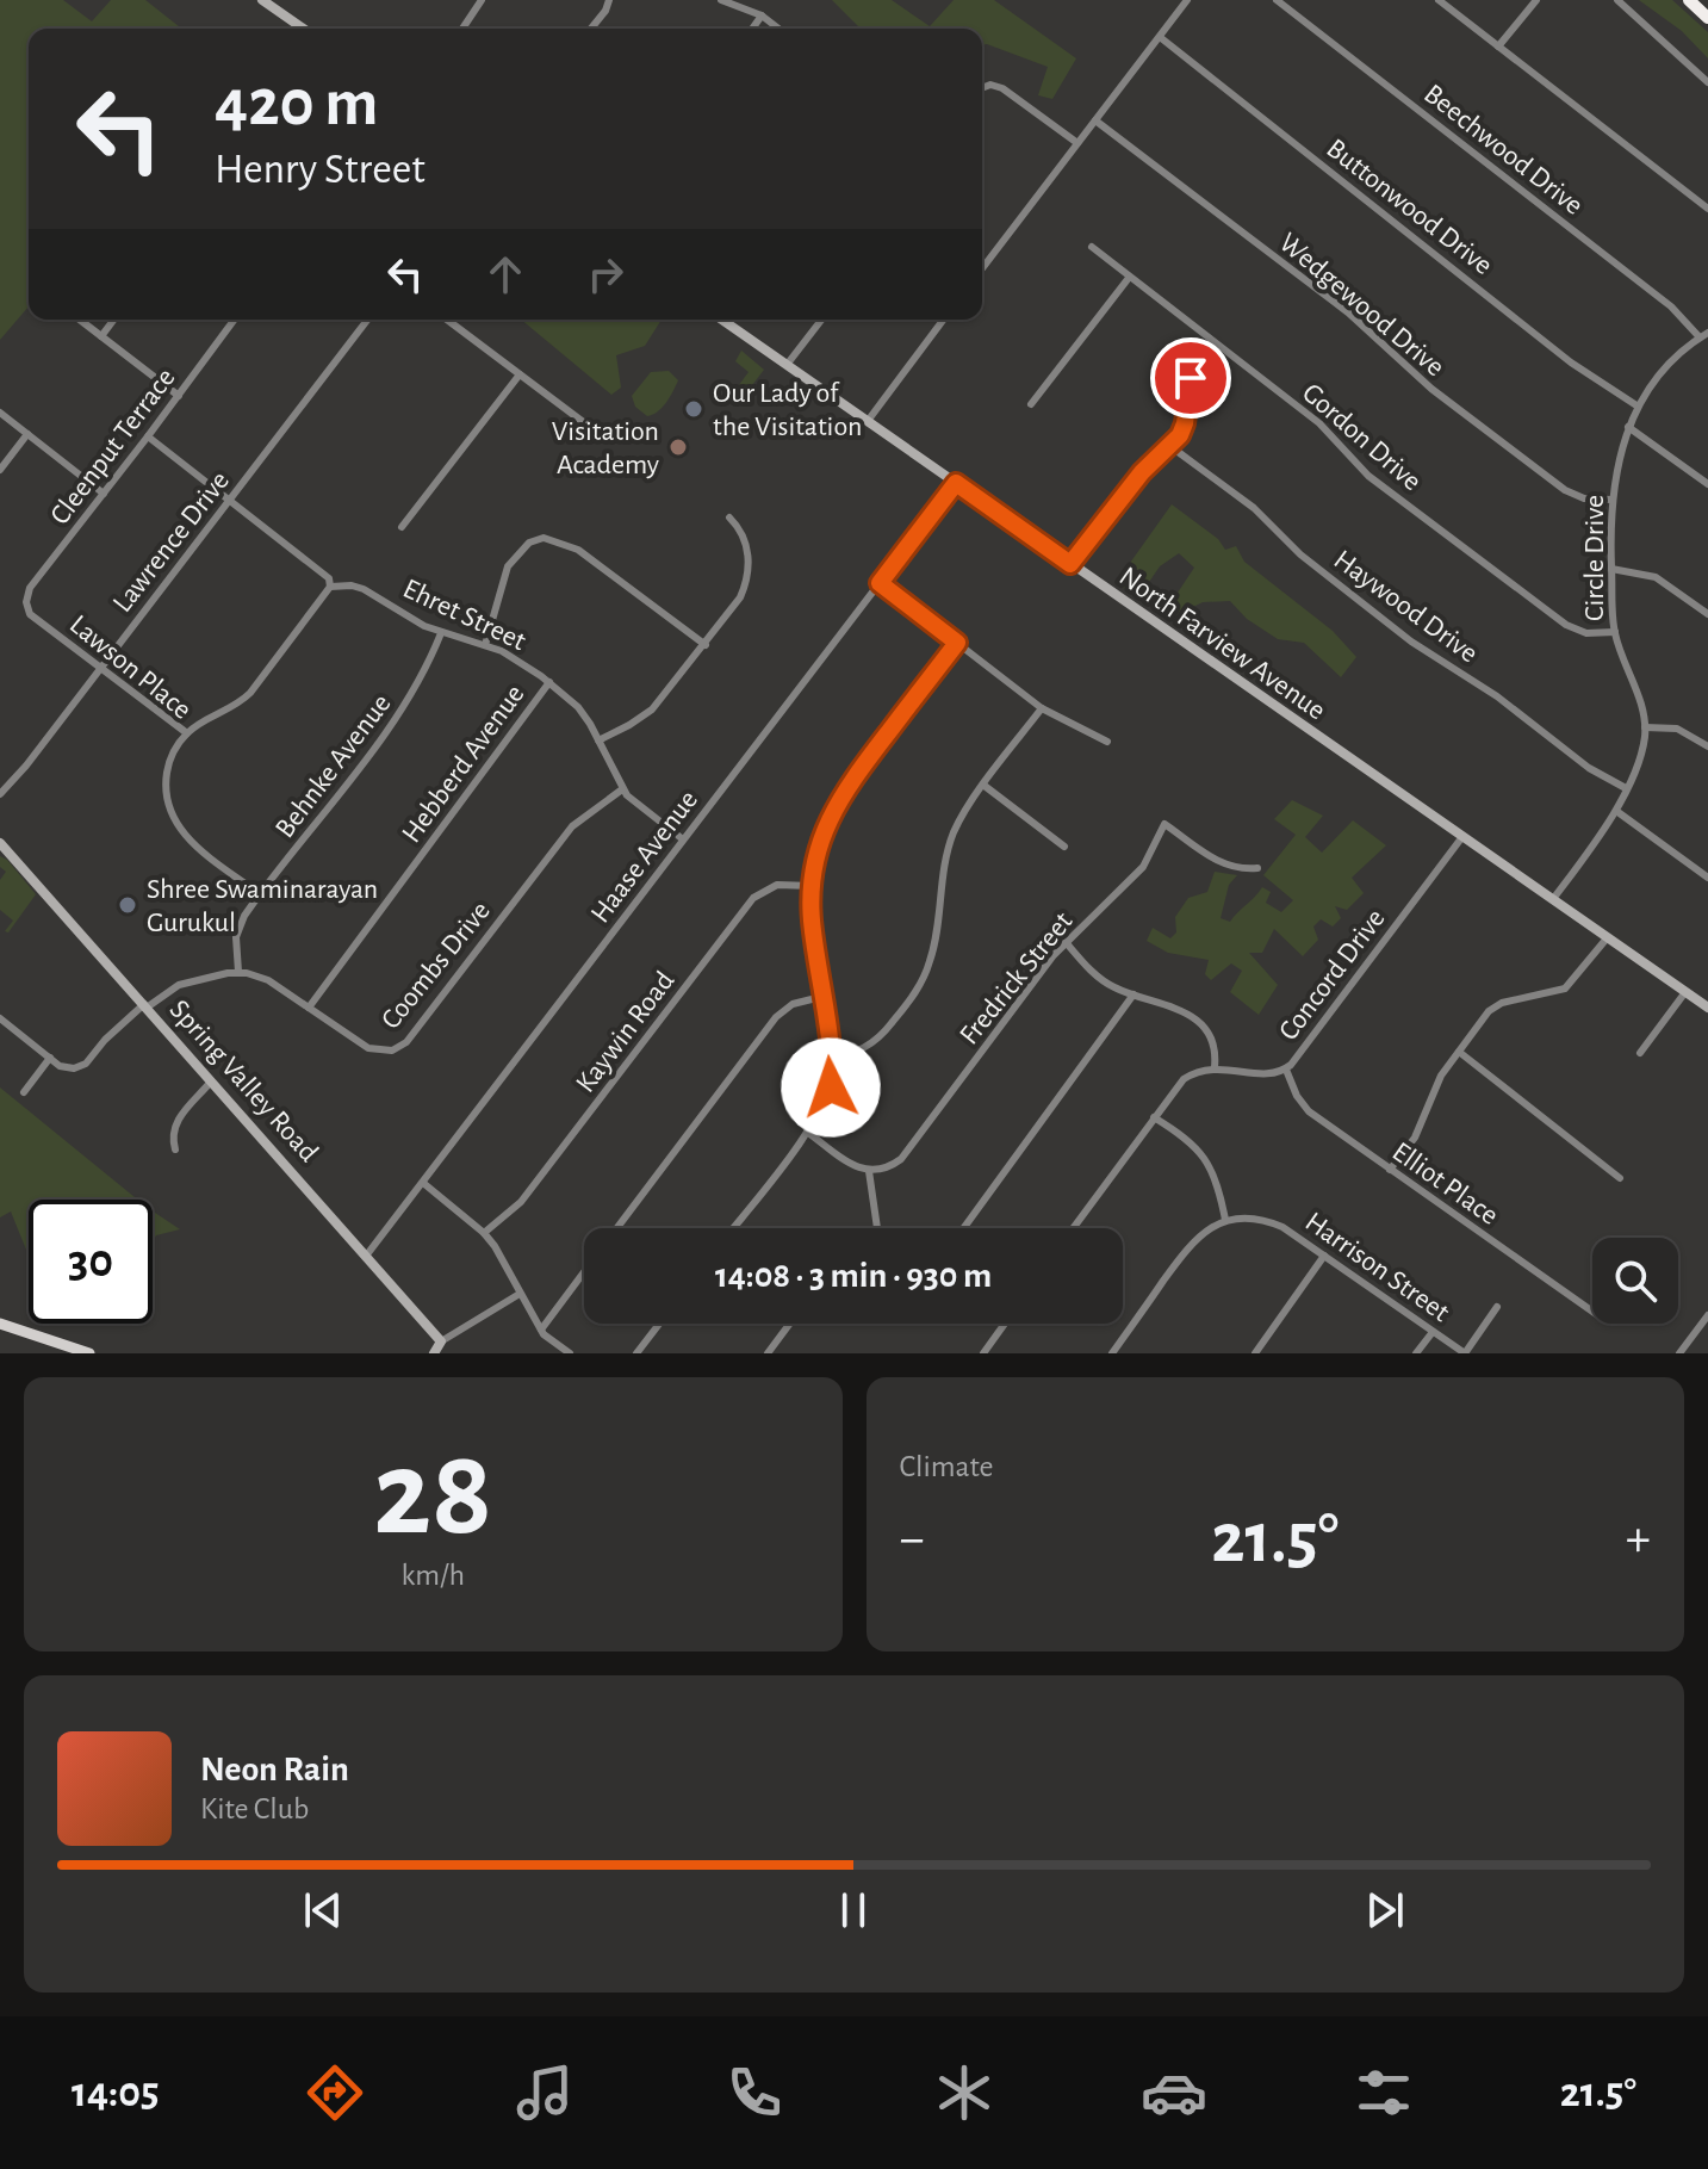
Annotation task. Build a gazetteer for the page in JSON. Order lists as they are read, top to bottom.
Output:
{
  "streets": {
    "street": [
      "Beechwood Drive",
      "Buttonwood Drive",
      "Wedgewood Drive",
      "Gordon Drive",
      "Cleenput Terrace",
      "Lawrence Drive",
      "Circle Drive",
      "Haywood Drive",
      "Ehret Street",
      "North Farview Avenue",
      "Lawson Place",
      "Hebberd Avenue",
      "Behnke Avenue",
      "Haase Avenue",
      "Coombs Drive",
      "Concord Drive",
      "Fredrick Street",
      "Kaywin Road",
      "Spring Valley Road",
      "Elliot Place",
      "Harrison Street"
    ]
  },
  "crossings": [
    ["Beechwood Drive", "Circle Drive"],
    ["Buttonwood Drive", "Circle Drive"],
    ["Wedgewood Drive", "Circle Drive"],
    ["Gordon Drive", "Circle Drive"],
    ["Cleenput Terrace", "Lawson Place"],
    ["Lawrence Drive", "Lawson Place"],
    ["Ehret Street", "Hebberd Avenue"],
    ["Ehret Street", "Behnke Avenue"],
    ["Ehret Street", "Haase Avenue"],
    ["Ehret Street", "Coombs Drive"],
    ["North Farview Avenue", "Haase Avenue"],
    ["North Farview Avenue", "Concord Drive"],
    ["Lawson Place", "Behnke Avenue"],
    ["Hebberd Avenue", "Coombs Drive"],
    ["Behnke Avenue", "Coombs Drive"],
    ["Haase Avenue", "Spring Valley Road"],
    ["Concord Drive", "Elliot Place"]
  ],
  "places": ["Our Lady of the Visitation", "Visitation Academy", "Shree Swaminarayan Gurukul"],
  "page": {
    "turn": ["420 m", "Henry Street"],
    "limit": "30",
    "trip": "14:08 · 3 min · 930 m",
    "tile": [
      ["28", "km/h"],
      "Climate"
    ],
    "heat": ["−", "21.5°", "+"],
    "song": ["Neon Rain", "Kite Club"],
    "tabs": ["14:05", "21.5°"]
  }
}
